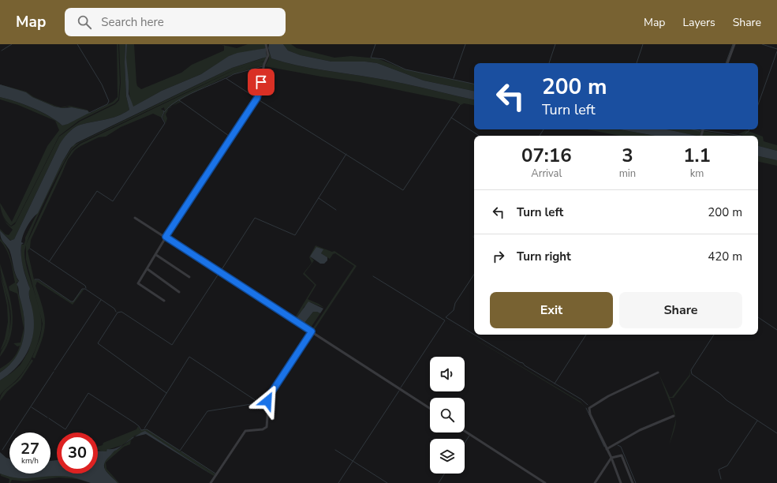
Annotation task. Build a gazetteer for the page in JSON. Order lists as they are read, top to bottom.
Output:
{
  "page": {
    "header": "Map",
    "search": "Search here",
    "nav": ["Map", "Layers", "Share"],
    "turn": ["200 m", "Turn left"],
    "eta": [
      "07:16",
      "Arrival",
      "3",
      "min",
      "1.1",
      "km"
    ],
    "list": [
      {
        "name": "Turn left",
        "value": "200 m"
      },
      {
        "name": "Turn right",
        "value": "420 m"
      }
    ],
    "buttons": ["Exit", "Share"],
    "speed": "27 km/h",
    "limit": "30"
  }
}
